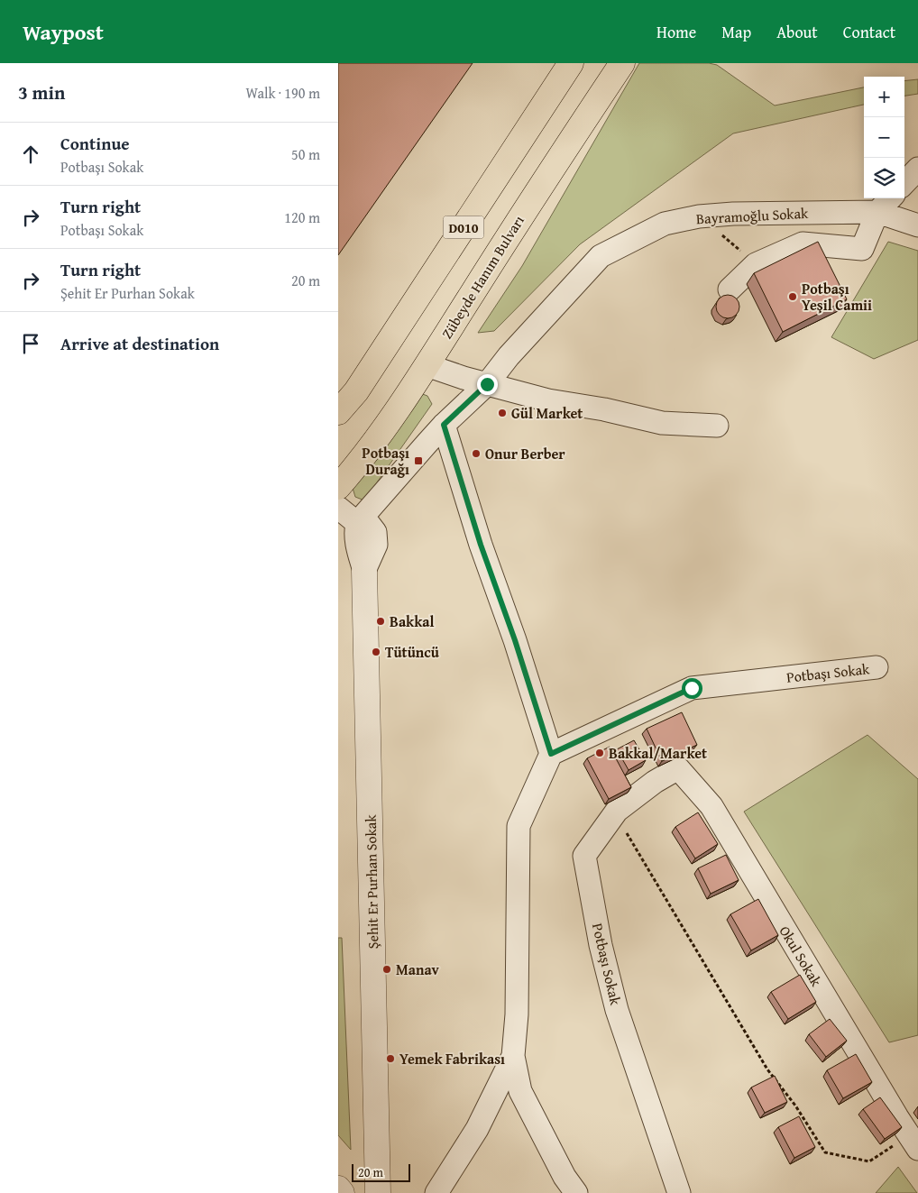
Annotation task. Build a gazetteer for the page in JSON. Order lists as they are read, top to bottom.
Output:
{
  "streets": {
    "highway": ["D010", "Zübeyde Hanım Bulvarı"],
    "street": [
      "Bayramoğlu Sokak",
      "Potbaşı Sokak",
      "Şehit Er Purhan Sokak",
      "Okul Sokak"
    ]
  },
  "crossings": [
    ["Potbaşı Sokak", "Okul Sokak"]
  ],
  "places": {
    "other": [
      "Potbaşı Yeşil Camii",
      "Gül Market",
      "Onur Berber",
      "Bakkal",
      "Tütüncü",
      "Bakkal/Market",
      "Manav",
      "Yemek Fabrikası"
    ],
    "transit": ["Potbaşı Durağı"]
  },
  "scale_bar": "20 m",
  "page": {
    "header": "Waypost",
    "nav": [
      "Home",
      "Map",
      "About",
      "Contact"
    ],
    "heading": ["3 min", "Walk · 190 m"],
    "map_buttons": ["+", "−"],
    "list": [
      ["Continue", "Potbaşı Sokak", "50 m"],
      ["Turn right", "Potbaşı Sokak", "120 m"],
      ["Turn right", "Şehit Er Purhan Sokak", "20 m"],
      "Arrive at destination"
    ],
    "scale": "20 m"
  }
}
